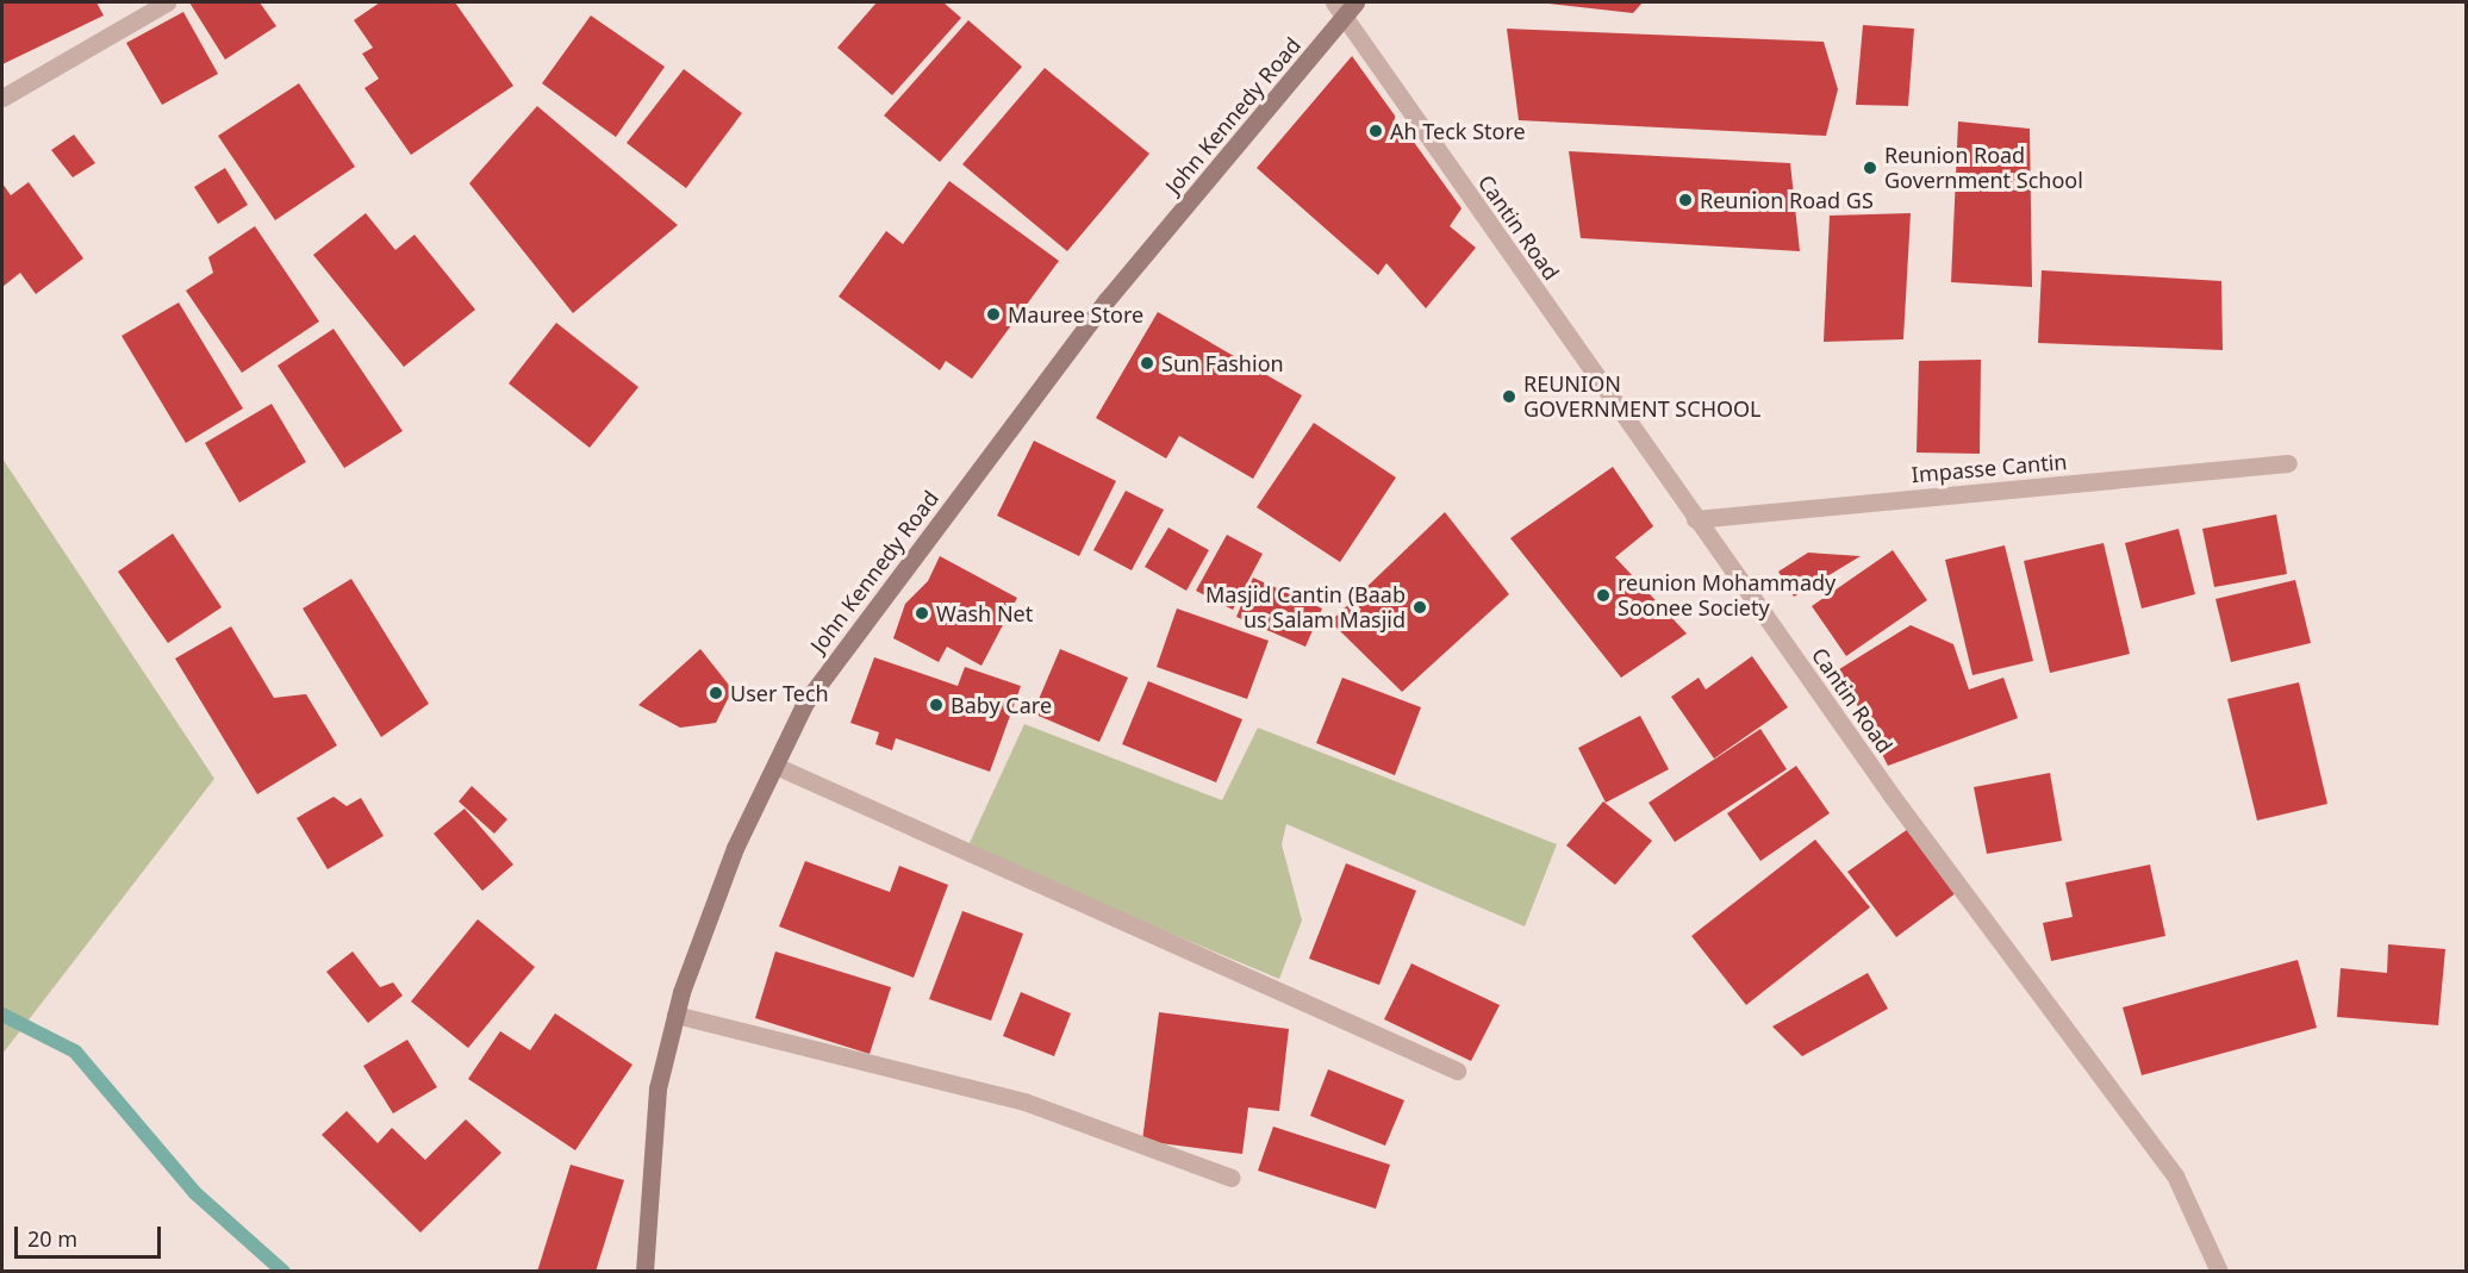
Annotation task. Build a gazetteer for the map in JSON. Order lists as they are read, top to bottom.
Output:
{
  "streets": {
    "main road": ["John Kennedy Road"],
    "street": ["Cantin Road", "Impasse Cantin"]
  },
  "crossings": [
    ["John Kennedy Road", "Cantin Road"],
    ["Cantin Road", "Impasse Cantin"]
  ],
  "places": [
    "Ah Teck Store",
    "Reunion Road Government School",
    "Reunion Road GS",
    "Mauree Store",
    "Sun Fashion",
    "REUNION GOVERNMENT SCHOOL",
    "reunion Mohammady Soonee Society",
    "Masjid Cantin (Baab us Salam Masjid",
    "Wash Net",
    "User Tech",
    "Baby Care"
  ],
  "scale_bar": "20 m"
}
